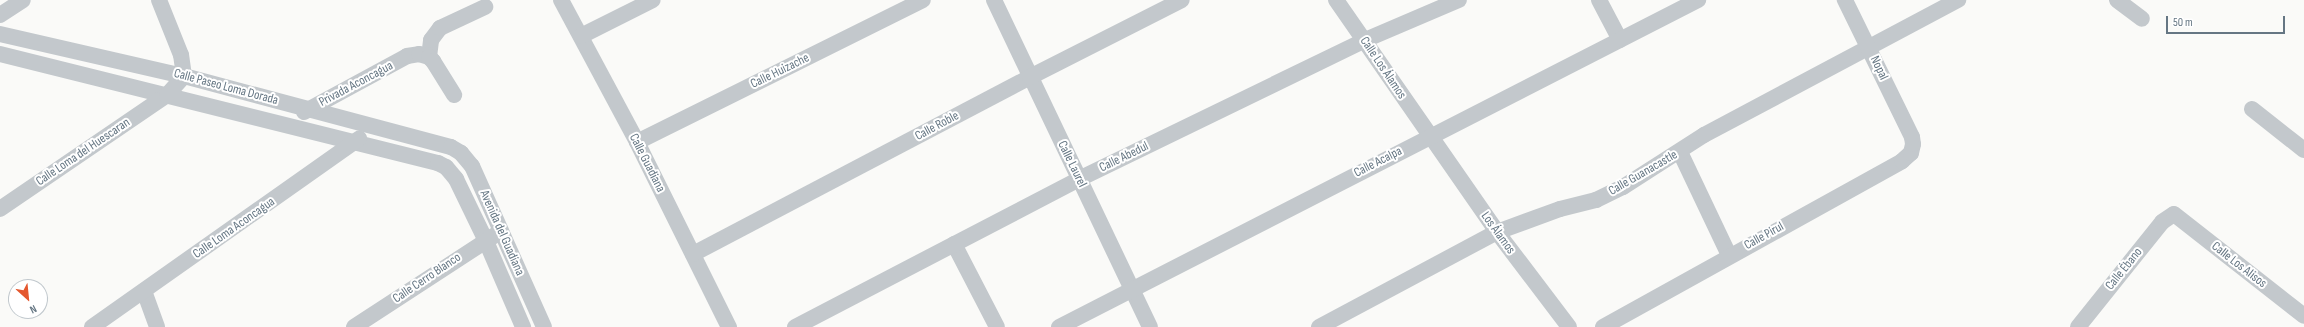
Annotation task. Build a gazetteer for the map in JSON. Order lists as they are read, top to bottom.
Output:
{
  "streets": {
    "street": [
      "Calle Los Álamos",
      "Nopal",
      "Calle Huizache",
      "Privada Aconcagua",
      "Calle Paseo Loma Dorada",
      "Calle Roble",
      "Calle Loma del Huescaran",
      "Calle Abedul",
      "Calle Acalpa",
      "Calle Guadiana",
      "Calle Laurel",
      "Calle Guanacastle",
      "Calle Loma Aconcagua",
      "Avenida del Guadiana",
      "Los Álamos",
      "Calle Pirul",
      "Calle Los Alisos",
      "Calle Ébano",
      "Calle Cerro Blanco"
    ]
  },
  "crossings": [
    ["Calle Los Álamos", "Calle Abedul"],
    ["Calle Los Álamos", "Calle Acalpa"],
    ["Calle Los Álamos", "Los Álamos"],
    ["Nopal", "Calle Guanacastle"],
    ["Nopal", "Calle Pirul"],
    ["Calle Huizache", "Calle Guadiana"],
    ["Privada Aconcagua", "Calle Paseo Loma Dorada"],
    ["Calle Paseo Loma Dorada", "Calle Loma del Huescaran"],
    ["Calle Paseo Loma Dorada", "Calle Loma Aconcagua"],
    ["Calle Paseo Loma Dorada", "Avenida del Guadiana"],
    ["Calle Roble", "Calle Guadiana"],
    ["Calle Roble", "Calle Laurel"],
    ["Calle Abedul", "Calle Laurel"],
    ["Calle Acalpa", "Calle Laurel"],
    ["Calle Acalpa", "Los Álamos"],
    ["Calle Guanacastle", "Los Álamos"],
    ["Avenida del Guadiana", "Calle Cerro Blanco"],
    ["Calle Los Alisos", "Calle Ébano"]
  ],
  "scale_bar": "50 m",
  "north": "bottom right"
}
